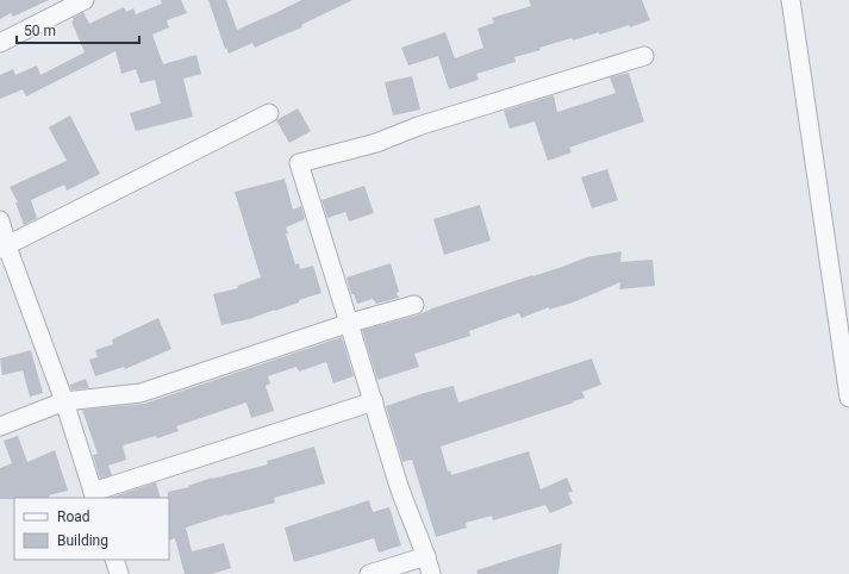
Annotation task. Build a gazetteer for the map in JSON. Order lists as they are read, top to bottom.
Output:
{
  "legend": ["Road", "Building"],
  "scale_bar": "50 m"
}
